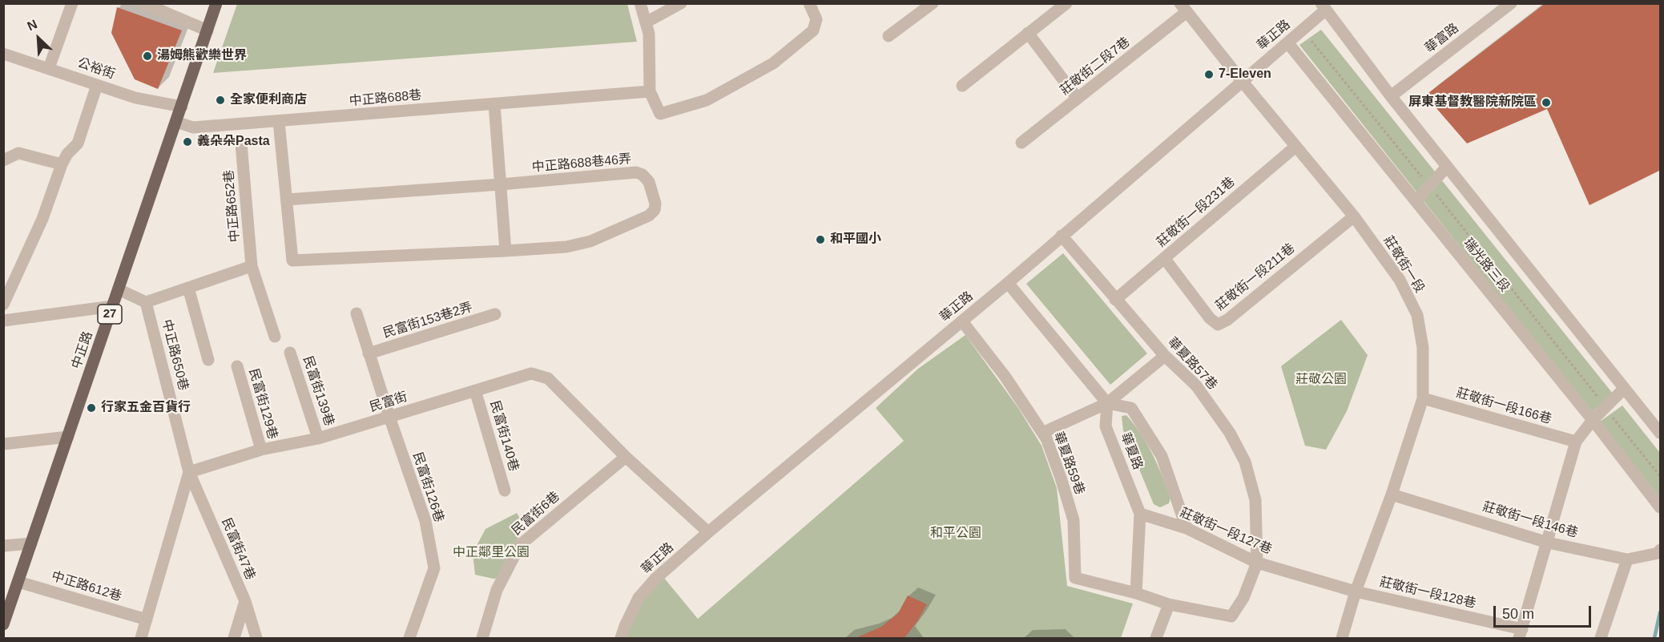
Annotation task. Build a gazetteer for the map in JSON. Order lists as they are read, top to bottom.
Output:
{
  "streets": {
    "main road": ["27", "中正路"],
    "street": [
      "華正路",
      "華富路",
      "莊敬街二段7巷",
      "公裕街",
      "中正路688巷",
      "中正路688巷46弄",
      "中正路652巷",
      "莊敬街一段231巷",
      "莊敬街一段",
      "瑞光路三段",
      "莊敬街一段211巷",
      "民富街153巷2弄",
      "中正路650巷",
      "華夏路57巷",
      "民富街139巷",
      "民富街",
      "民富街129巷",
      "莊敬街一段166巷",
      "民富街140巷",
      "華夏路",
      "華夏路59巷",
      "民富街126巷",
      "民富街6巷",
      "莊敬街一段146巷",
      "莊敬街一段127巷",
      "民富街47巷",
      "中正路612巷",
      "莊敬街一段128巷"
    ]
  },
  "crossings": [
    ["華正路", "莊敬街一段"],
    ["華正路", "瑞光路三段"],
    ["華正路", "華夏路57巷"],
    ["華正路", "民富街"],
    ["華正路", "華夏路59巷"],
    ["莊敬街二段7巷", "莊敬街一段"],
    ["公裕街", "中正路"],
    ["中正路688巷", "中正路"],
    ["莊敬街一段231巷", "莊敬街一段"],
    ["莊敬街一段231巷", "莊敬街一段211巷"],
    ["莊敬街一段231巷", "華夏路57巷"],
    ["莊敬街一段", "莊敬街一段211巷"],
    ["莊敬街一段", "莊敬街一段166巷"],
    ["莊敬街一段", "莊敬街一段146巷"],
    ["莊敬街一段", "莊敬街一段127巷"],
    ["莊敬街一段", "莊敬街一段128巷"],
    ["民富街153巷2弄", "民富街126巷"],
    ["中正路", "中正路612巷"],
    ["中正路650巷", "民富街"],
    ["中正路650巷", "民富街47巷"],
    ["華夏路57巷", "莊敬街一段127巷"],
    ["民富街139巷", "民富街"],
    ["民富街", "民富街129巷"],
    ["民富街", "民富街140巷"],
    ["民富街", "民富街126巷"],
    ["民富街", "民富街6巷"],
    ["民富街", "民富街47巷"],
    ["華夏路", "華夏路59巷"],
    ["華夏路", "莊敬街一段127巷"],
    ["莊敬街一段127巷", "莊敬街一段128巷"]
  ],
  "parks": ["莊敬公園", "和平公園", "中正鄰里公園"],
  "places": [
    "湯姆熊歡樂世界",
    "7-Eleven",
    "全家便利商店",
    "屏東基督教醫院新院區",
    "義朵朵Pasta",
    "和平國小",
    "行家五金百貨行"
  ],
  "scale_bar": "50 m",
  "north": "top left"
}
